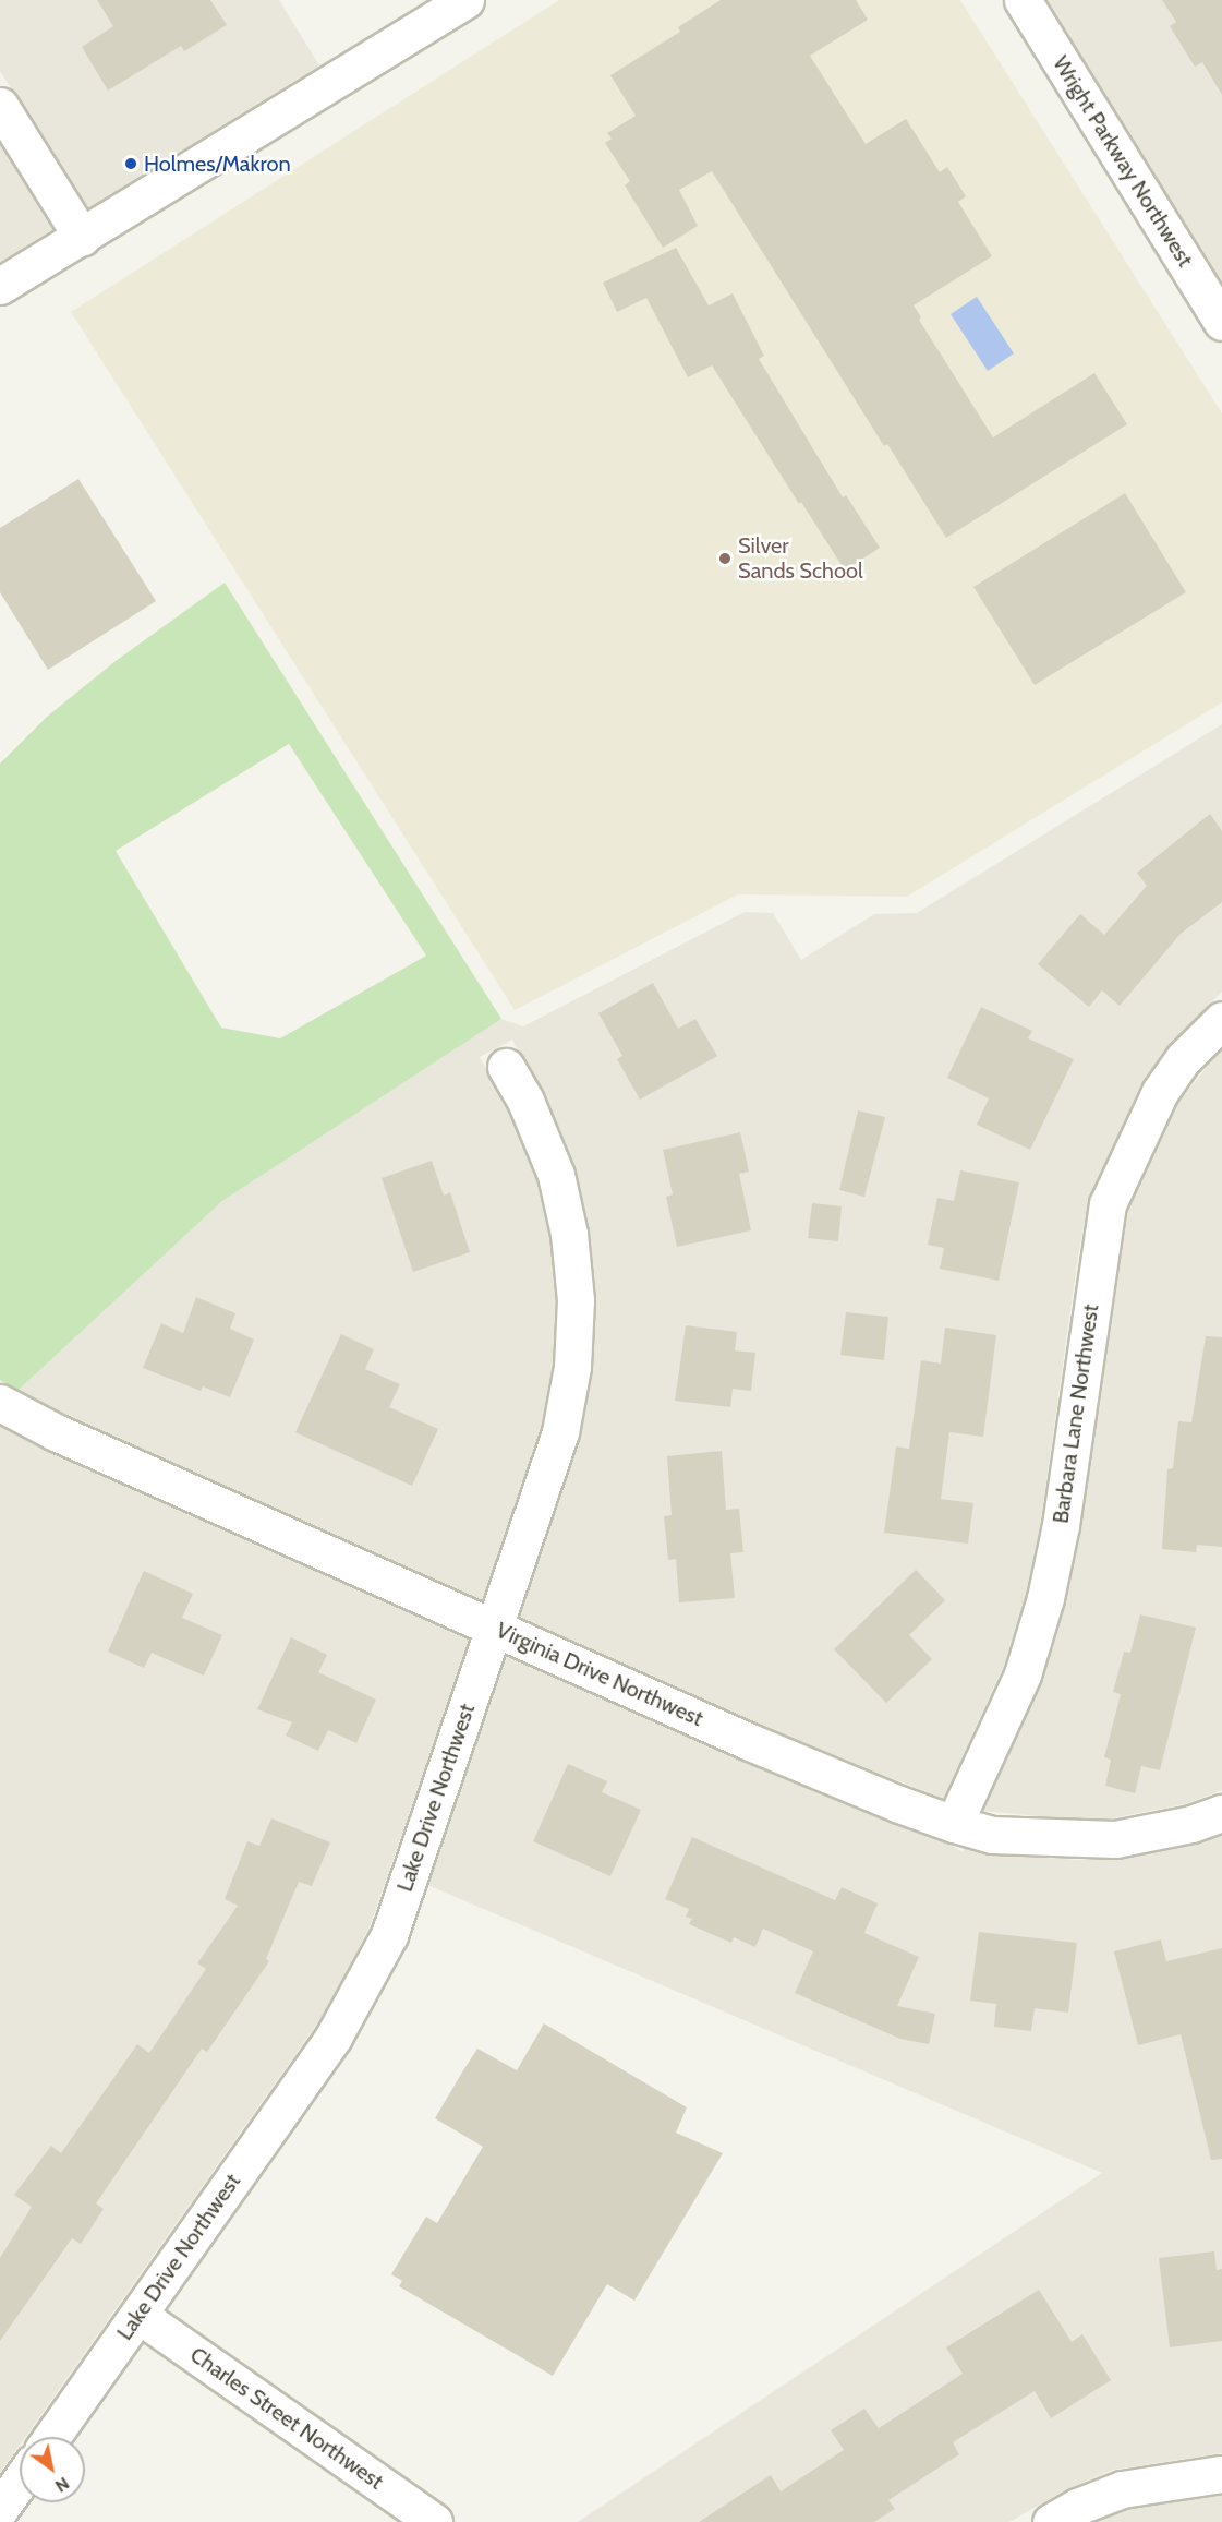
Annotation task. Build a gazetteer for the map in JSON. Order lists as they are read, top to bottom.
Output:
{
  "streets": {
    "street": [
      "Wright Parkway Northwest",
      "Barbara Lane Northwest",
      "Virginia Drive Northwest",
      "Lake Drive Northwest",
      "Charles Street Northwest"
    ]
  },
  "crossings": [
    ["Barbara Lane Northwest", "Virginia Drive Northwest"],
    ["Virginia Drive Northwest", "Lake Drive Northwest"],
    ["Lake Drive Northwest", "Charles Street Northwest"]
  ],
  "places": ["Holmes/Makron", "Silver Sands School"],
  "north": "bottom right"
}
